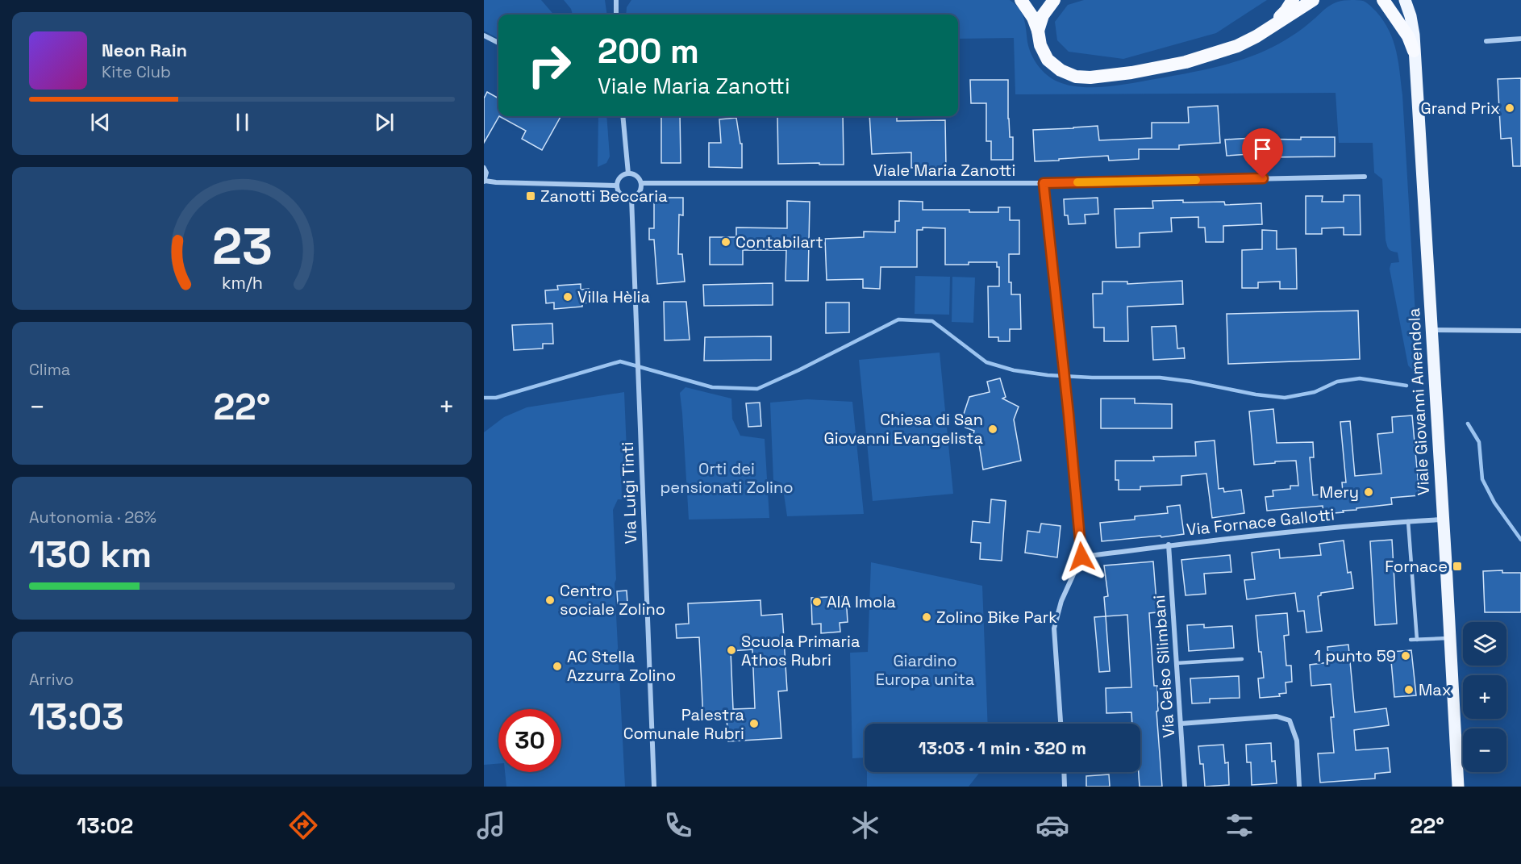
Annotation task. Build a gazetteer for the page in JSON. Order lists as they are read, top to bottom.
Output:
{
  "streets": {
    "main road": ["Viale Giovanni Amendola"],
    "street": [
      "Viale Maria Zanotti",
      "Via Luigi Tinti",
      "Via Fornace Gallotti",
      "Via Celso Silimbani"
    ]
  },
  "crossings": [
    ["Viale Maria Zanotti", "Via Luigi Tinti"],
    ["Viale Giovanni Amendola", "Via Fornace Gallotti"],
    ["Via Fornace Gallotti", "Via Celso Silimbani"]
  ],
  "parks": ["Orti dei pensionati Zolino", "Giardino Europa unita"],
  "places": {
    "other": [
      "Grand Prix",
      "Contabilart",
      "Villa Hèlia",
      "Chiesa di San Giovanni Evangelista",
      "Mery",
      "Centro sociale Zolino",
      "AIA Imola",
      "Zolino Bike Park",
      "Scuola Primaria Athos Rubri",
      "1 punto 59",
      "AC Stella Azzurra Zolino",
      "Max",
      "Palestra Comunale Rubri"
    ],
    "transit": ["Zanotti Beccaria", "Fornace"]
  },
  "page": {
    "turn": ["200 m", "Viale Maria Zanotti"],
    "song": ["Neon Rain", "Kite Club"],
    "tile": [
      "Clima",
      ["Autonomia · 26%", "130 km"],
      ["Arrivo", "13:03"]
    ],
    "heat": ["−", "22°", "+"],
    "map_buttons": ["+", "−"],
    "limit": "30",
    "trip": "13:03 · 1 min · 320 m",
    "tabs": ["13:02", "22°"],
    "gauge": ["23", "km/h"]
  }
}
